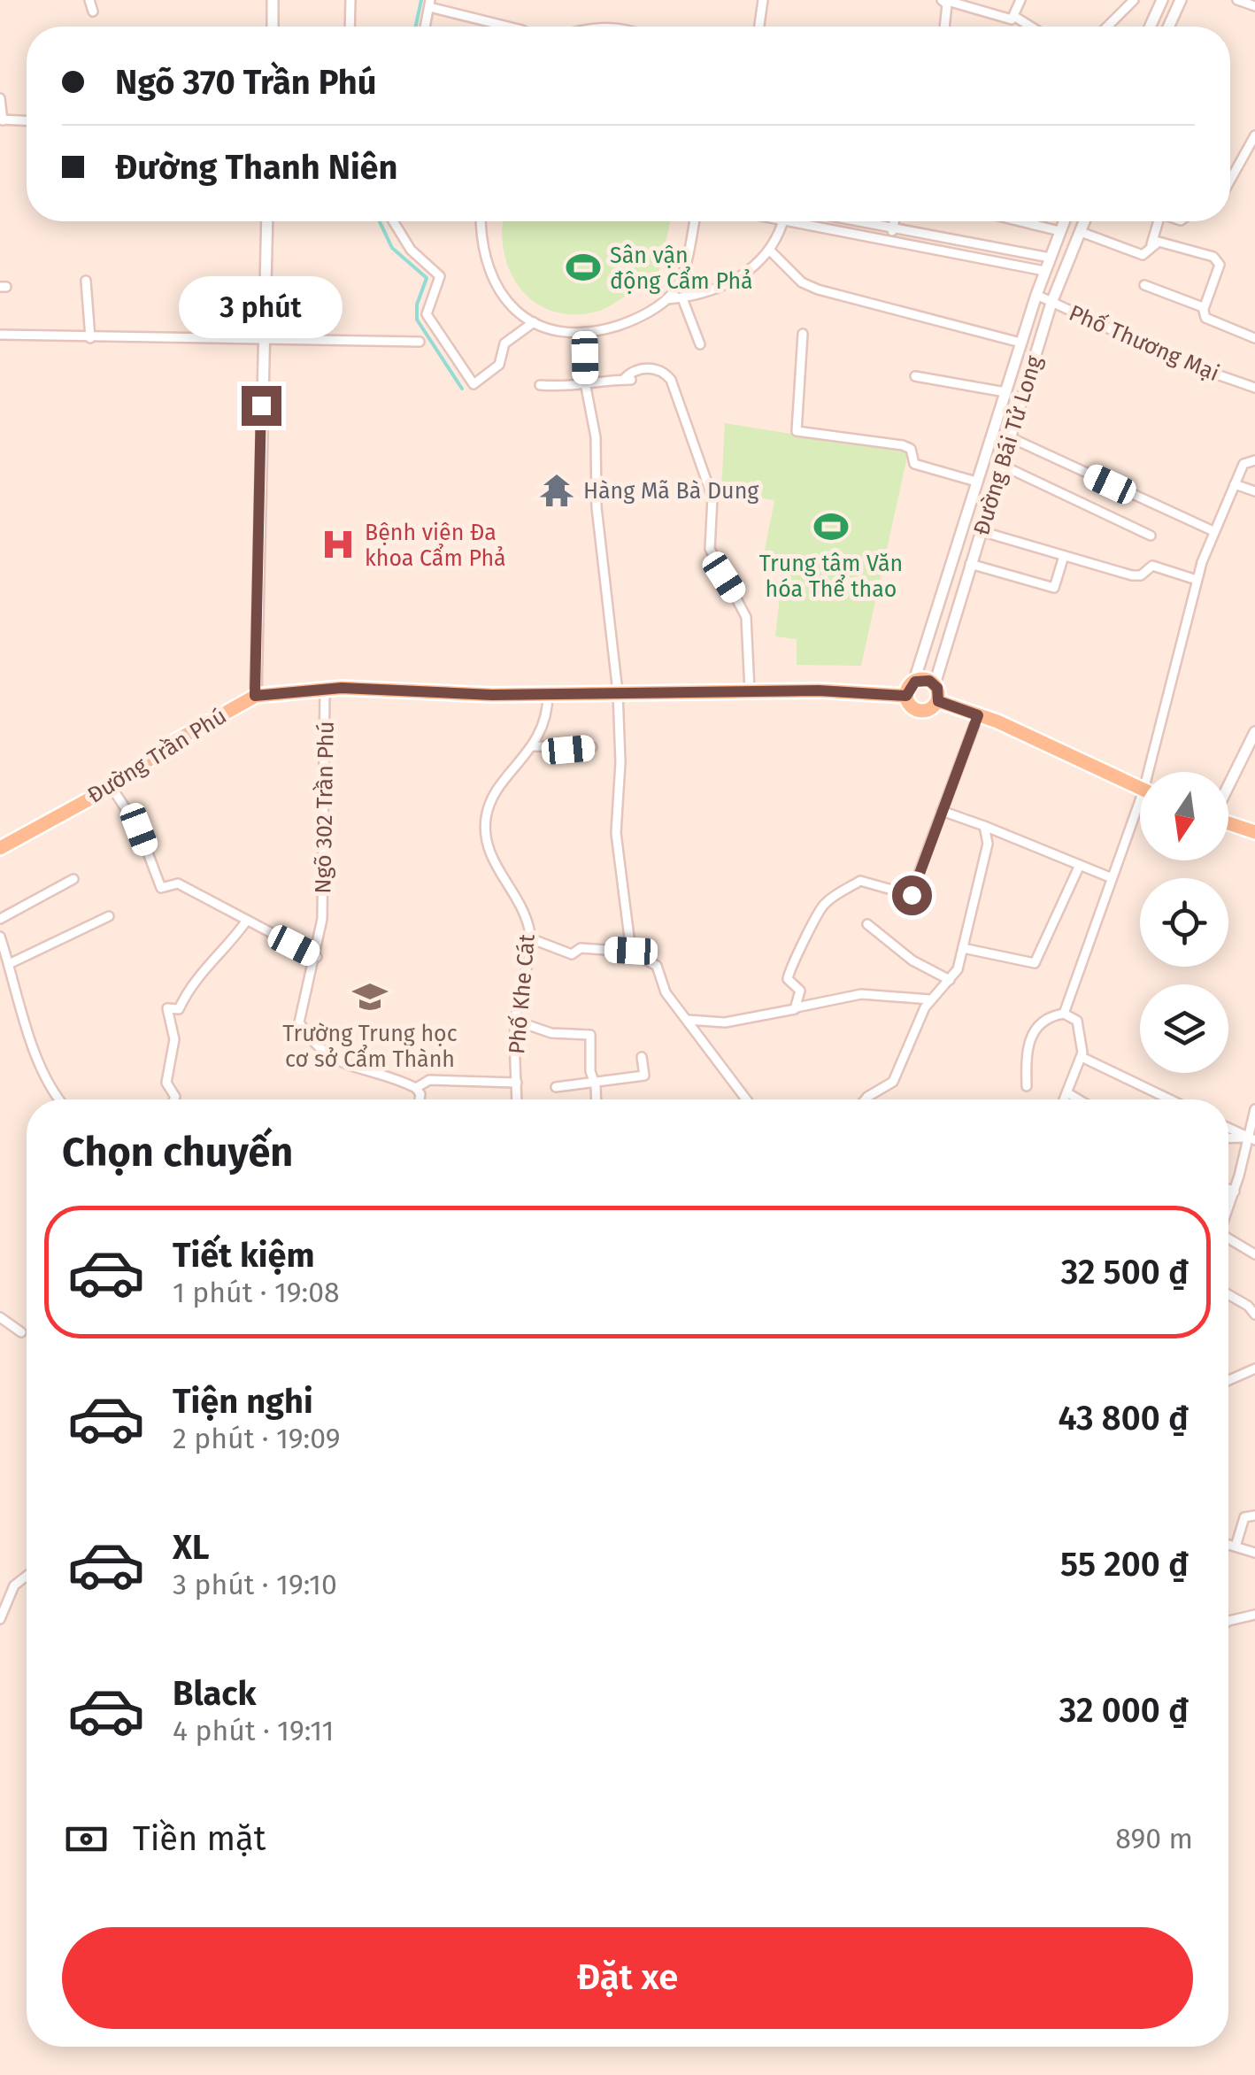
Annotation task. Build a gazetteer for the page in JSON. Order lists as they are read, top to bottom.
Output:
{
  "streets": {
    "main road": ["Đường Trần Phú"],
    "street": [
      "Phố Thương Mại",
      "Đường Bái Tử Long",
      "Ngõ 302 Trần Phú",
      "Phố Khe Cát"
    ]
  },
  "crossings": [
    ["Phố Thương Mại", "Đường Bái Tử Long"],
    ["Đường Bái Tử Long", "Đường Trần Phú"],
    ["Đường Trần Phú", "Ngõ 302 Trần Phú"],
    ["Đường Trần Phú", "Phố Khe Cát"]
  ],
  "places": {
    "sports": ["Sân vận động Cẩm Phả", "Trung tâm Văn hóa Thể thao"],
    "temple": ["Hàng Mã Bà Dung"],
    "hospital": ["Bệnh viện Đa khoa Cẩm Phả"],
    "school or university": ["Trường Trung học cơ sở Cẩm Thành"]
  },
  "north": "bottom",
  "page": {
    "banner": ["Ngõ 370 Trần Phú", "Đường Thanh Niên"],
    "bubble": "3 phút",
    "heading": "Chọn chuyến",
    "list": [
      {
        "name": "Tiết kiệm",
        "note": "1 phút · 19:08",
        "value": "32 500 ₫"
      },
      {
        "name": "Tiện nghi",
        "note": "2 phút · 19:09",
        "value": "43 800 ₫"
      },
      {
        "name": "XL",
        "note": "3 phút · 19:10",
        "value": "55 200 ₫"
      },
      {
        "name": "Black",
        "note": "4 phút · 19:11",
        "value": "32 000 ₫"
      }
    ],
    "pay": ["Tiền mặt", "890 m"],
    "buttons": "Đặt xe"
  }
}
